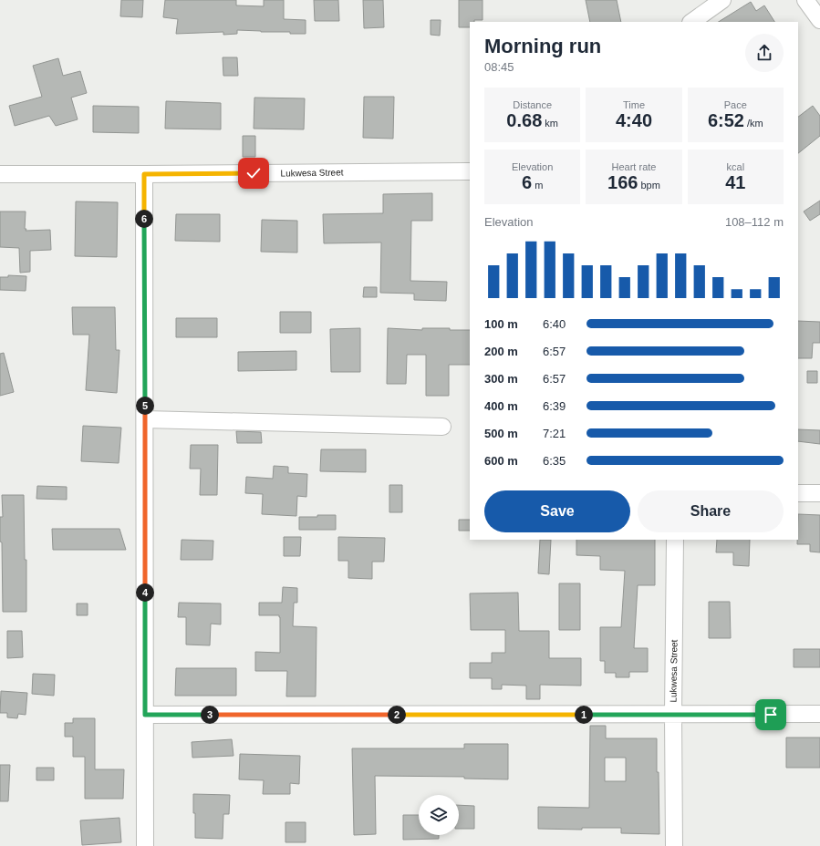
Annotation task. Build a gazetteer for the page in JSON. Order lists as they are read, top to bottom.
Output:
{
  "streets": {
    "street": ["Lukwesa Street"]
  },
  "page": {
    "heading": ["Morning run", "08:45"],
    "stats": [
      ["Distance", "0.68 km"],
      ["Time", "4:40"],
      ["Pace", "6:52 /km"],
      ["Elevation", "6 m"],
      ["Heart rate", "166 bpm"],
      ["kcal", "41"]
    ],
    "chart": ["Elevation", "108–112 m"],
    "pins": [
      "6",
      "5",
      "4",
      "1",
      "2",
      "3"
    ],
    "list": [
      {
        "name": "100 m",
        "note": "6:40"
      },
      {
        "name": "200 m",
        "note": "6:57"
      },
      {
        "name": "300 m",
        "note": "6:57"
      },
      {
        "name": "400 m",
        "note": "6:39"
      },
      {
        "name": "500 m",
        "note": "7:21"
      },
      {
        "name": "600 m",
        "note": "6:35"
      }
    ],
    "buttons": ["Save", "Share"]
  }
}
